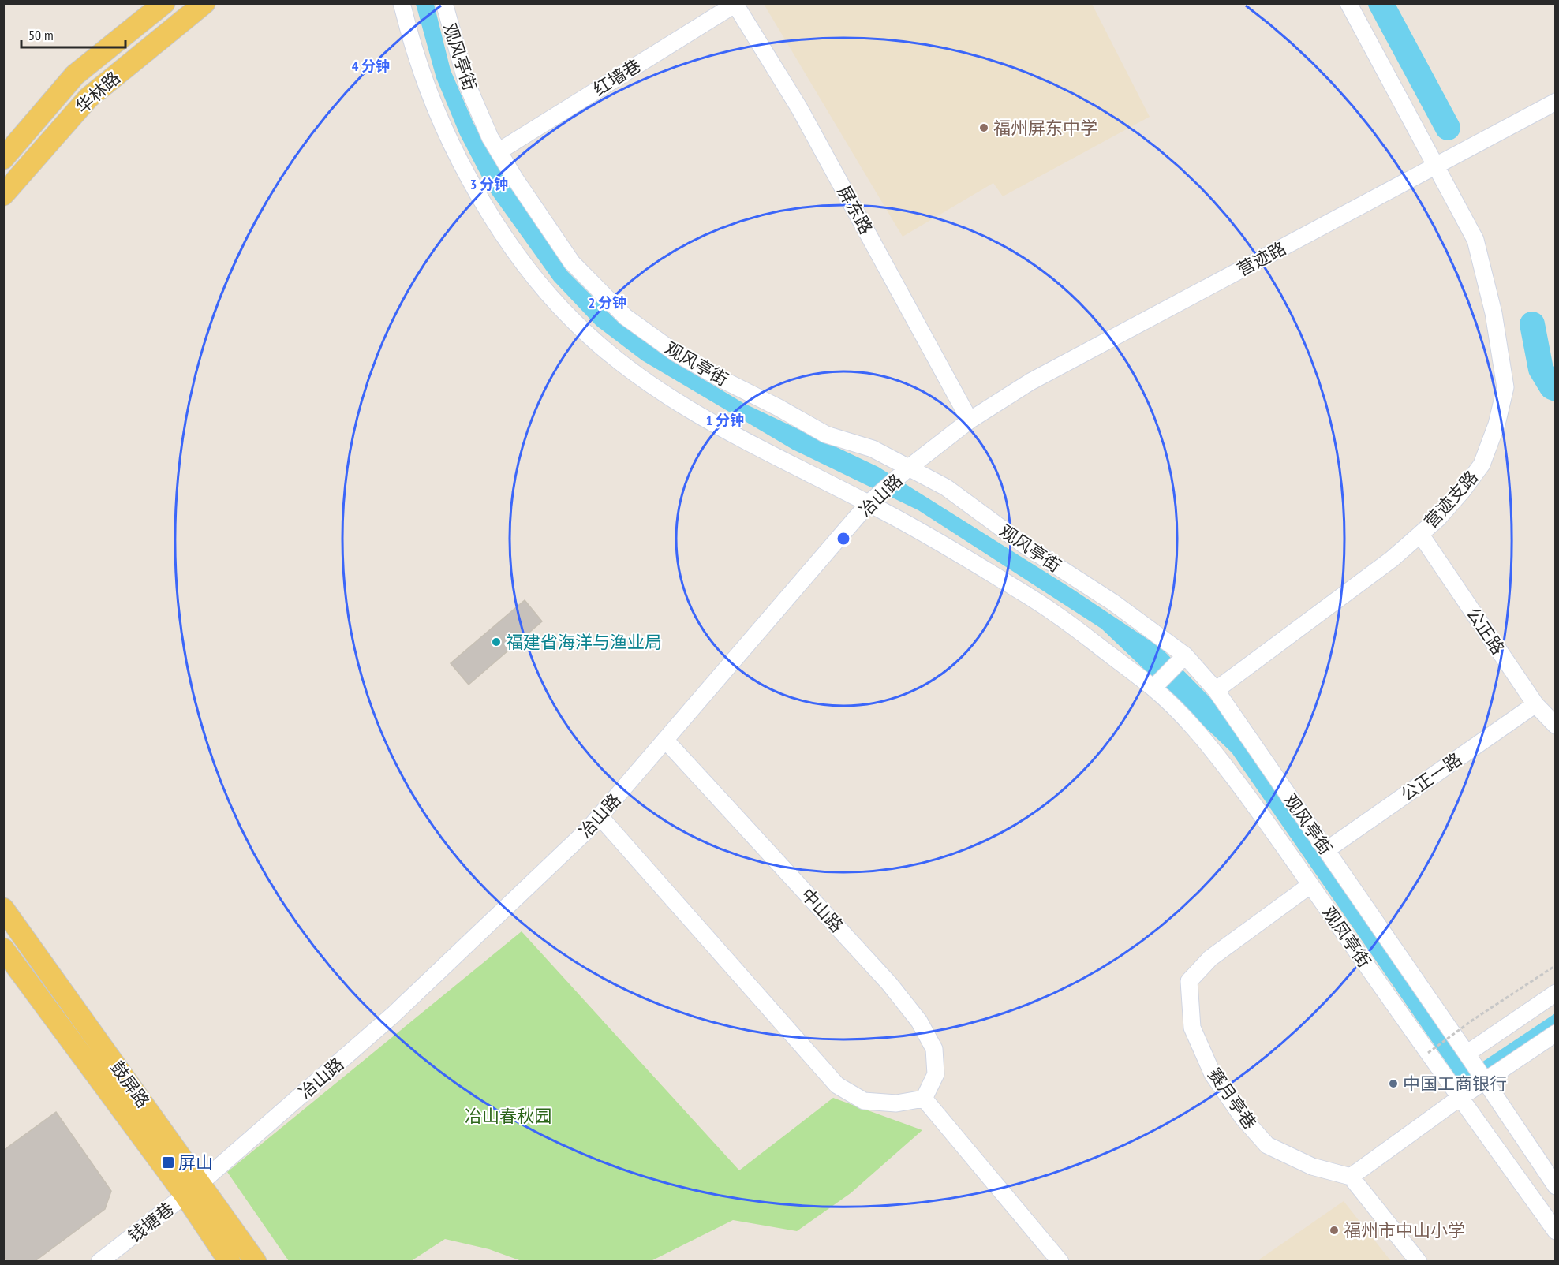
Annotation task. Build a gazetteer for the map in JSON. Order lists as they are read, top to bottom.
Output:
{
  "streets": {
    "main road": ["华林路", "鼓屏路"],
    "street": [
      "观风亭街",
      "红墙巷",
      "屏东路",
      "营迹路",
      "冶山路",
      "营迹支路",
      "公正路",
      "公正一路",
      "中山路",
      "观凤亭街",
      "赛月亭巷",
      "钱塘巷"
    ]
  },
  "crossings": [
    ["观风亭街", "红墙巷"],
    ["观风亭街", "冶山路"],
    ["观风亭街", "营迹支路"],
    ["观风亭街", "公正一路"],
    ["红墙巷", "屏东路"],
    ["屏东路", "营迹路"],
    ["屏东路", "冶山路"],
    ["营迹路", "冶山路"],
    ["营迹路", "营迹支路"],
    ["冶山路", "中山路"],
    ["冶山路", "观凤亭街"],
    ["冶山路", "鼓屏路"],
    ["冶山路", "钱塘巷"],
    ["营迹支路", "公正路"],
    ["公正路", "公正一路"],
    ["观凤亭街", "赛月亭巷"],
    ["鼓屏路", "钱塘巷"]
  ],
  "parks": ["冶山春秋园"],
  "places": {
    "other": [
      "福州屏东中学",
      "福建省海洋与渔业局",
      "中国工商银行",
      "福州市中山小学"
    ],
    "transit": ["屏山"]
  },
  "scale_bar": "50 m",
  "rings": [
    "4 分钟",
    "3 分钟",
    "2 分钟",
    "1 分钟"
  ]
}
